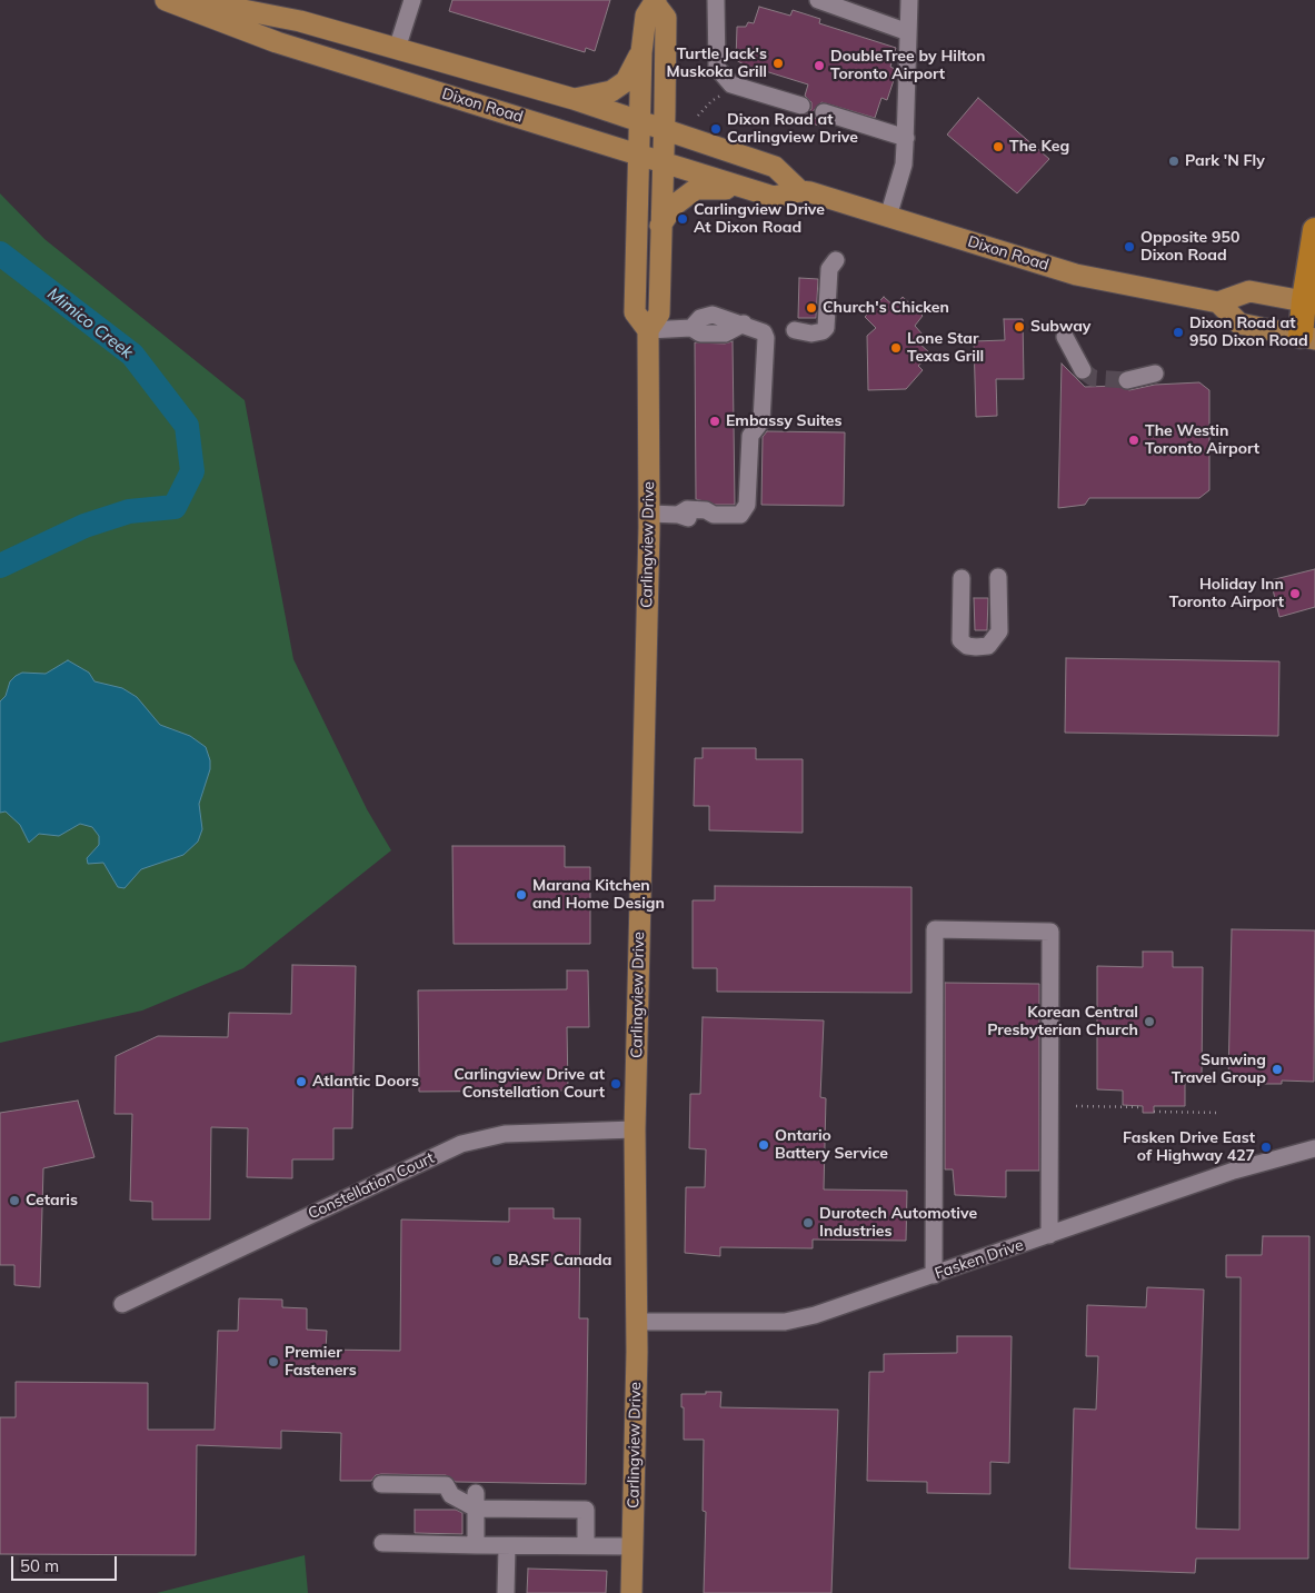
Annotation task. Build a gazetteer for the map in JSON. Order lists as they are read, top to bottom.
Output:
{
  "streets": {
    "main road": ["Dixon Road", "Carlingview Drive"],
    "street": ["Constellation Court", "Fasken Drive"]
  },
  "crossings": [
    ["Dixon Road", "Carlingview Drive"],
    ["Carlingview Drive", "Constellation Court"],
    ["Carlingview Drive", "Fasken Drive"]
  ],
  "water": ["Mimico Creek"],
  "places": [
    "Turtle Jack's Muskoka Grill",
    "DoubleTree by Hilton Toronto Airport",
    "Dixon Road at Carlingview Drive",
    "The Keg",
    "Park 'N Fly",
    "Carlingview Drive At Dixon Road",
    "Opposite 950 Dixon Road",
    "Church's Chicken",
    "Subway",
    "Dixon Road at 950 Dixon Road",
    "Lone Star Texas Grill",
    "Embassy Suites",
    "The Westin Toronto Airport",
    "Holiday Inn Toronto Airport",
    "Marana Kitchen and Home Design",
    "Korean Central Presbyterian Church",
    "Sunwing Travel Group",
    "Atlantic Doors",
    "Carlingview Drive at Constellation Court",
    "Ontario Battery Service",
    "Fasken Drive East of Highway 427",
    "Cetaris",
    "Durotech Automotive Industries",
    "BASF Canada",
    "Premier Fasteners"
  ],
  "scale_bar": "50 m"
}
